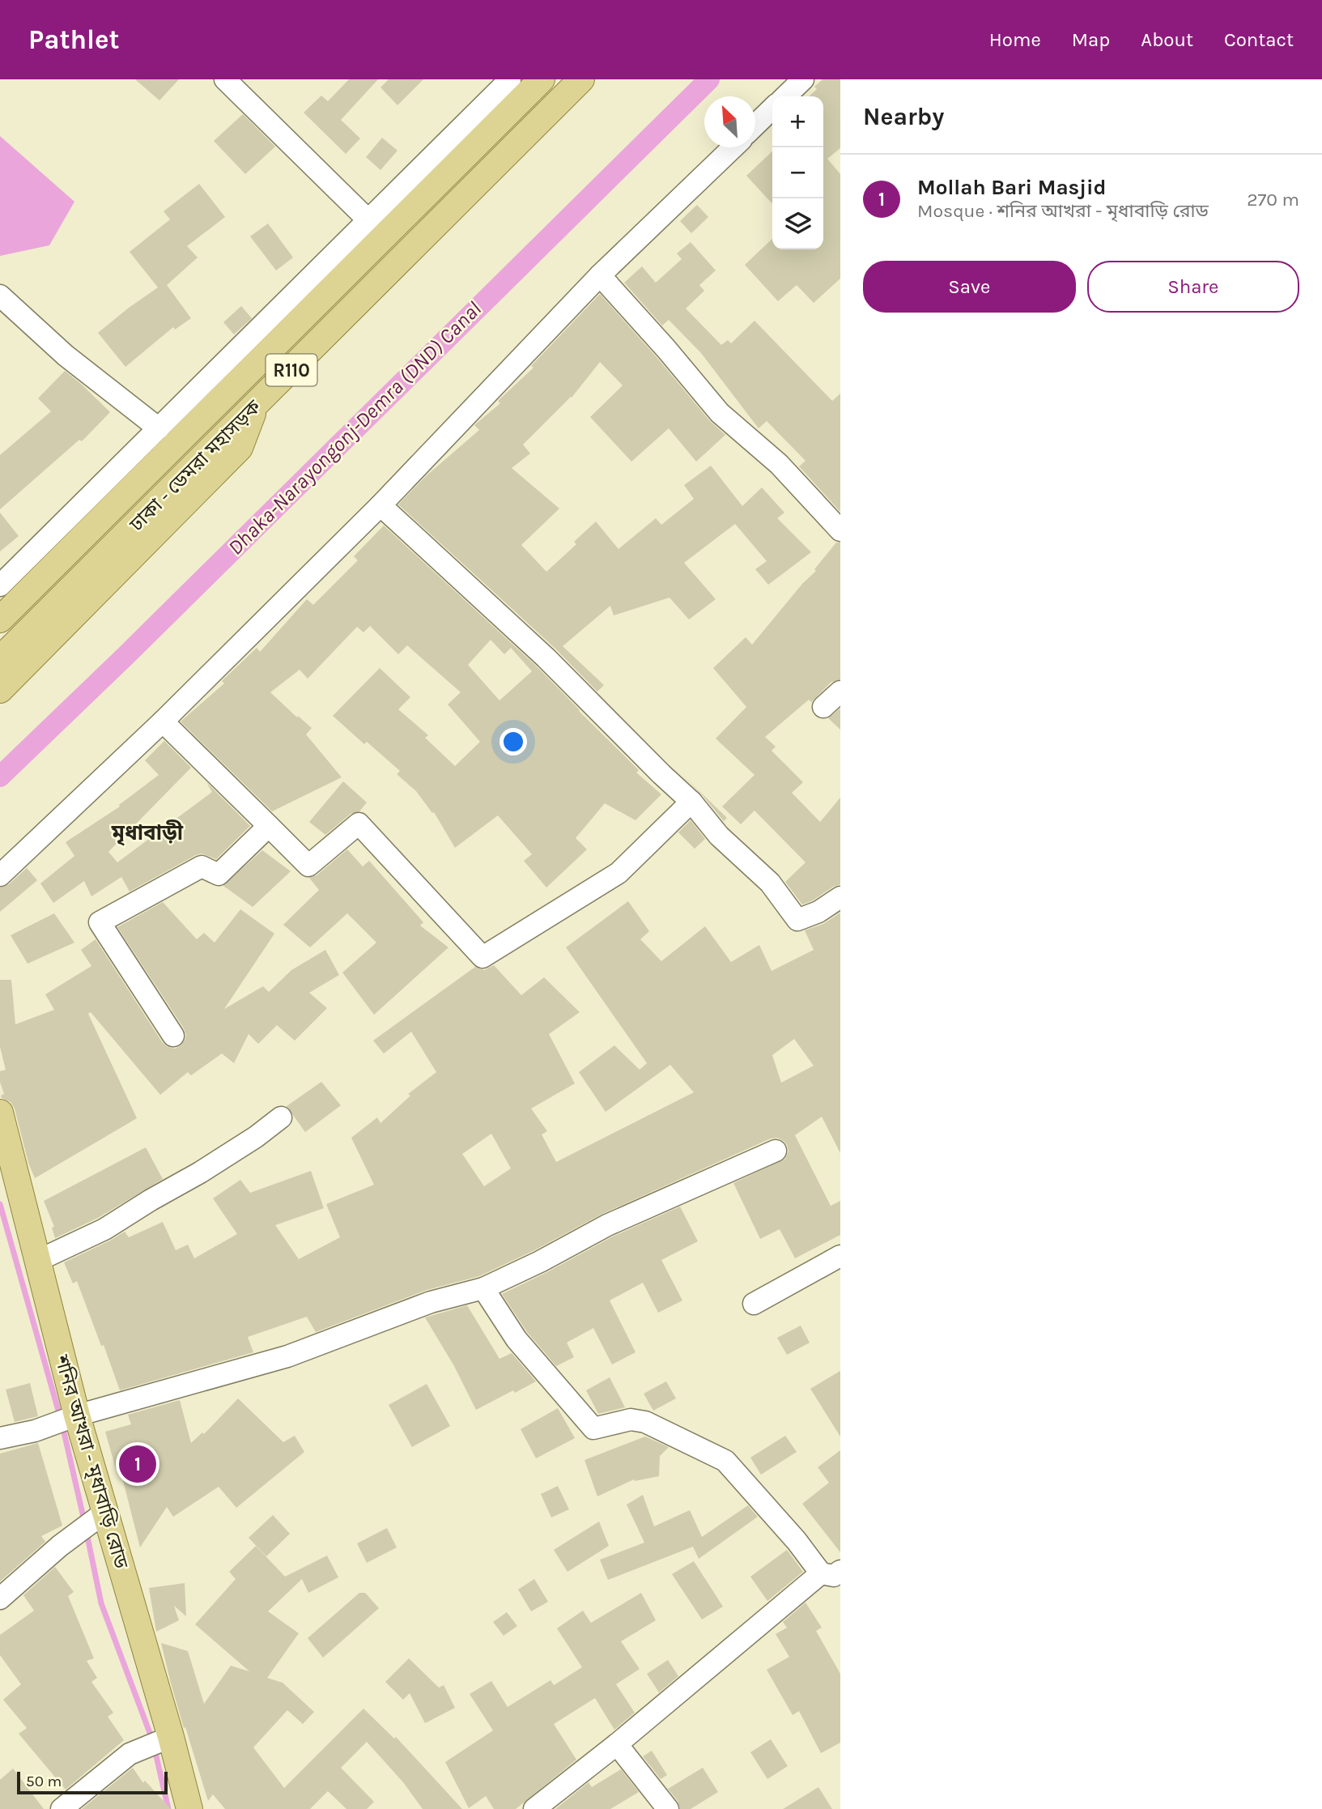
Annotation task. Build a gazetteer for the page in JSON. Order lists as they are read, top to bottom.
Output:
{
  "streets": {
    "main road": ["R110", "ঢাকা - ডেমরা মহাসড়ক", "শনির আখরা - মৃধাবাড়ি রোড"]
  },
  "districts": ["মৃধাবাড়ী"],
  "water": ["Dhaka-Narayongonj-Demra (DND) Canal"],
  "scale_bar": "50 m",
  "north": "top left",
  "page": {
    "header": "Pathlet",
    "nav": [
      "Home",
      "Map",
      "About",
      "Contact"
    ],
    "heading": "Nearby",
    "map_buttons": ["+", "−"],
    "list": [
      {
        "mark": "1",
        "name": "Mollah Bari Masjid",
        "note": "Mosque · শনির আখরা - মৃধাবাড়ি রোড",
        "value": "270 m"
      }
    ],
    "buttons": ["Save", "Share"],
    "pins": "1",
    "scale": "50 m"
  }
}
